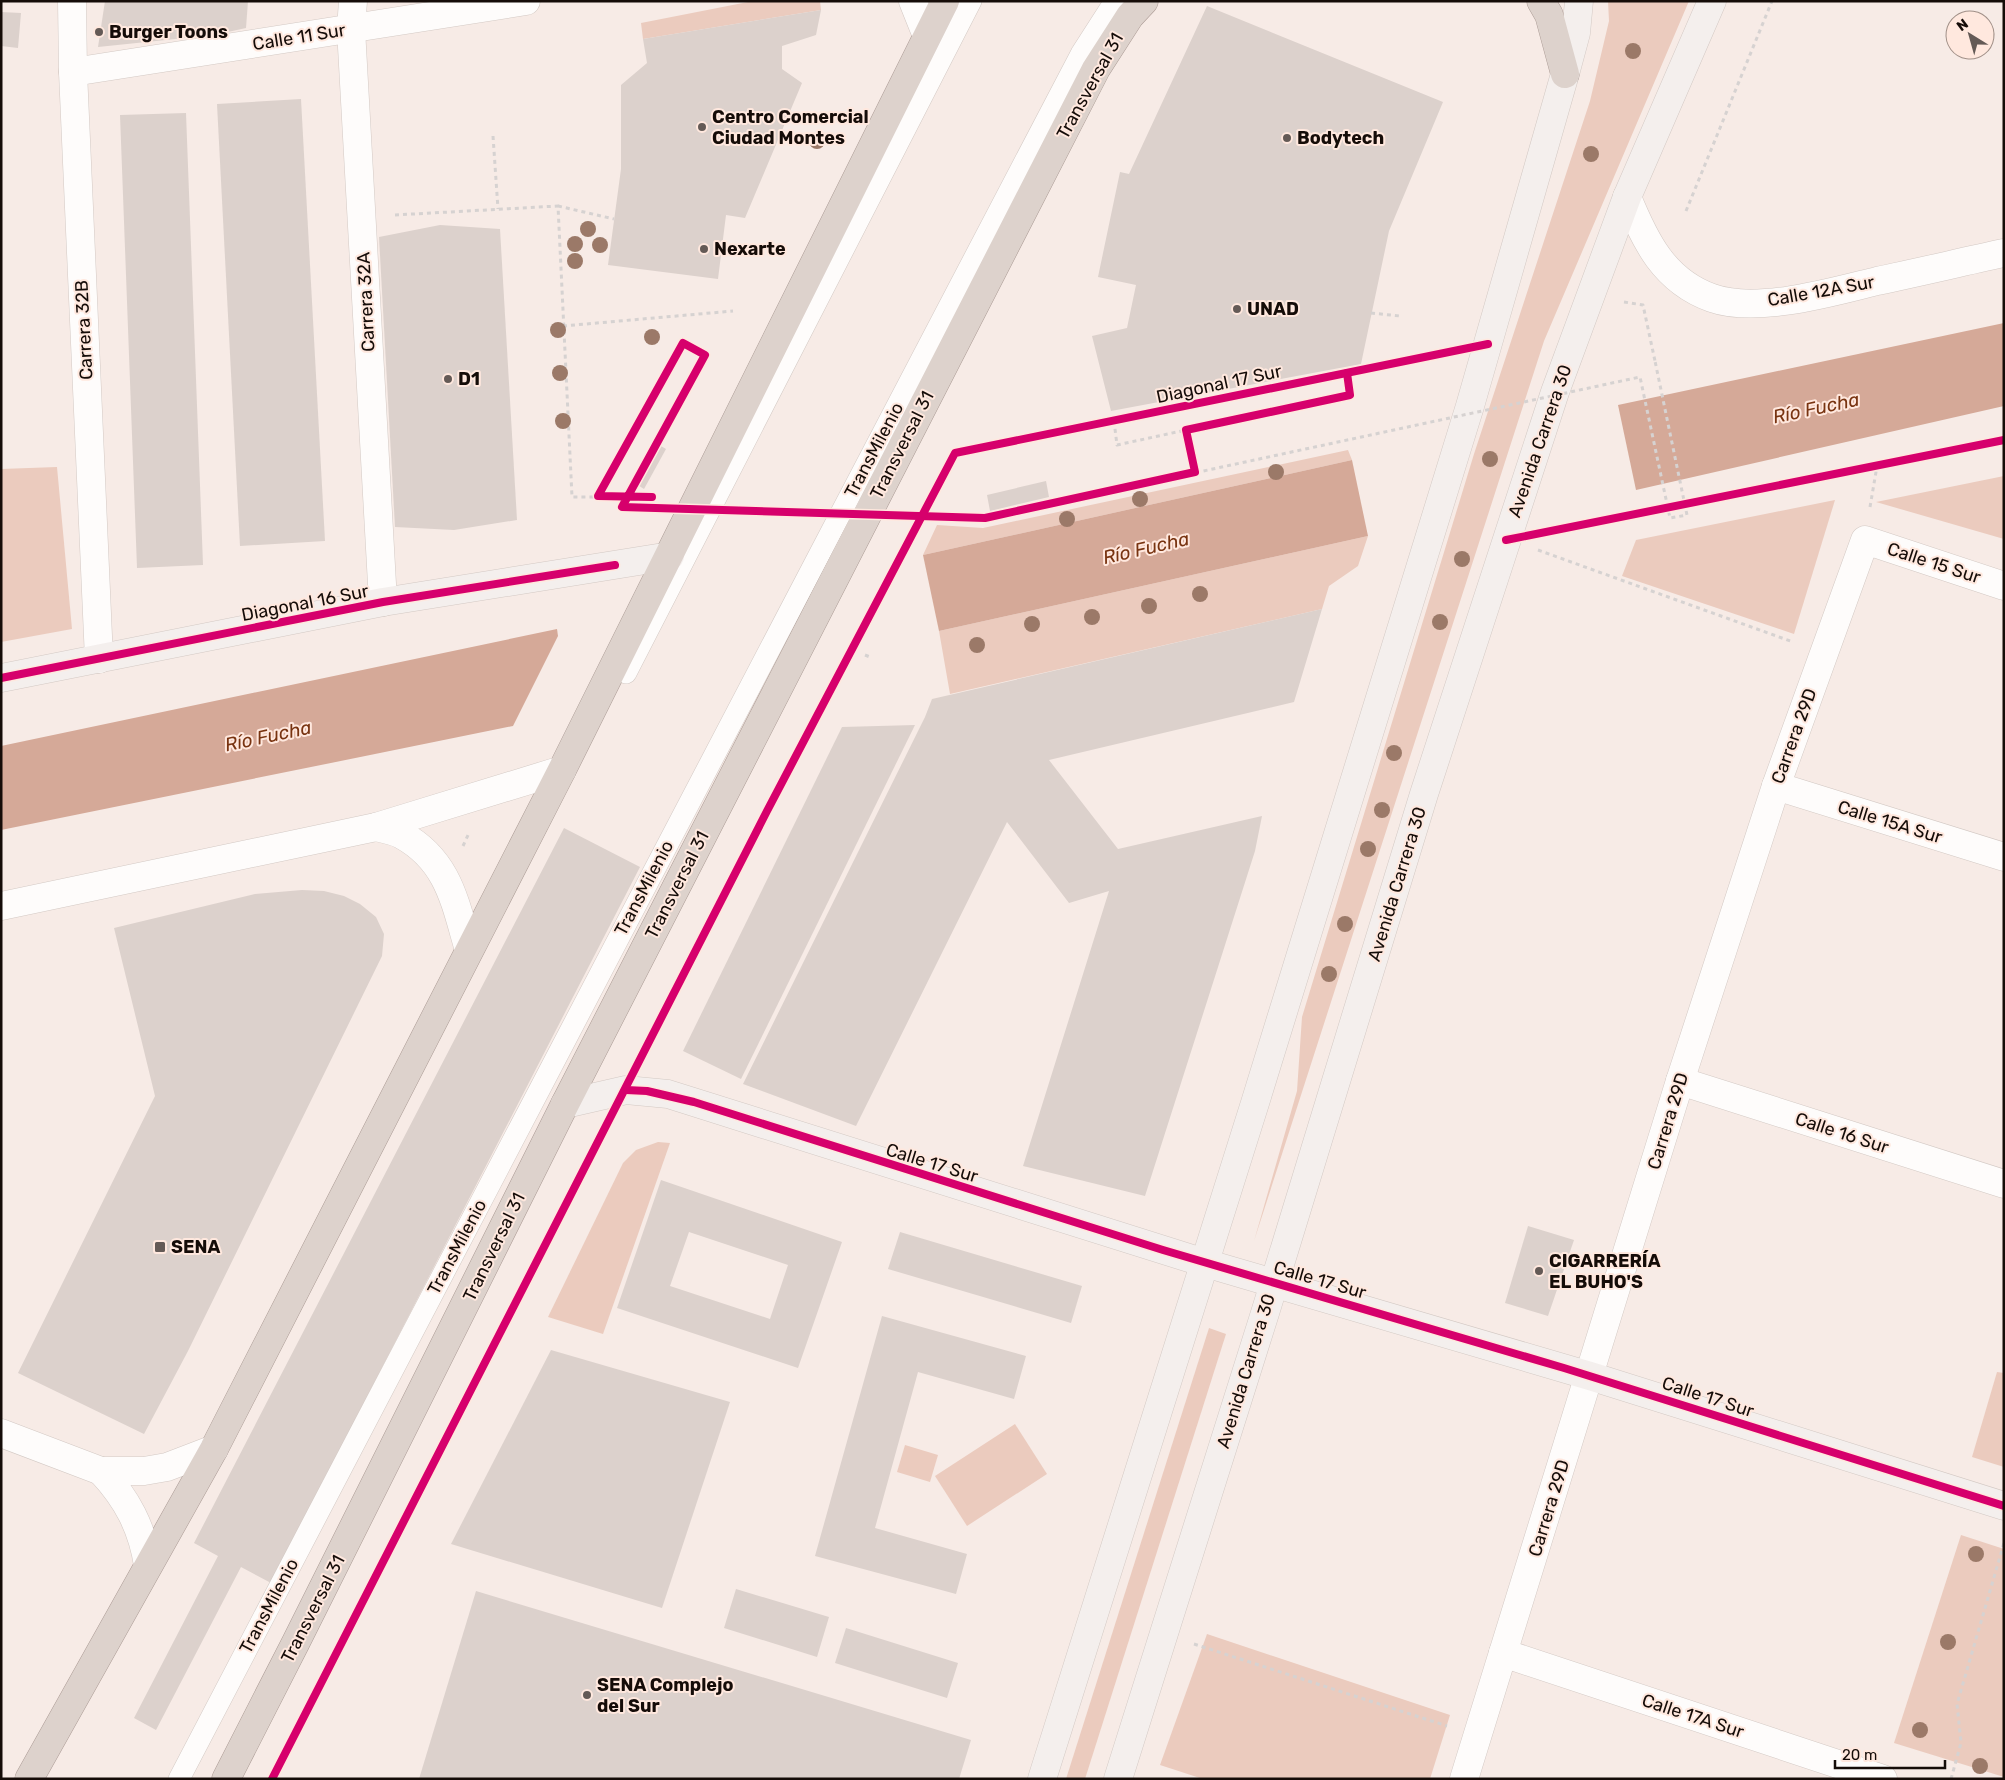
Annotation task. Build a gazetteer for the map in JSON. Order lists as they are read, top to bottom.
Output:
{
  "streets": {
    "highway": ["Transversal 31"],
    "main road": ["Avenida Carrera 30", "Diagonal 16 Sur", "Calle 17 Sur"],
    "street": [
      "Calle 11 Sur",
      "Calle 12A Sur",
      "Carrera 32A",
      "Carrera 32B",
      "Calle 15 Sur",
      "Carrera 29D",
      "Calle 15A Sur",
      "Calle 16 Sur",
      "Calle 17A Sur"
    ],
    "lane": ["TransMilenio"],
    "cycle path": ["Diagonal 17 Sur"]
  },
  "crossings": [
    ["Calle 11 Sur", "Carrera 32A"],
    ["Calle 11 Sur", "Carrera 32B"],
    ["Transversal 31", "Calle 17 Sur"],
    ["Calle 12A Sur", "Avenida Carrera 30"],
    ["Carrera 32A", "Diagonal 16 Sur"],
    ["Carrera 32B", "Diagonal 16 Sur"],
    ["Avenida Carrera 30", "Calle 17 Sur"],
    ["Calle 15 Sur", "Carrera 29D"],
    ["Carrera 29D", "Calle 15A Sur"],
    ["Carrera 29D", "Calle 16 Sur"],
    ["Carrera 29D", "Calle 17 Sur"],
    ["Carrera 29D", "Calle 17A Sur"]
  ],
  "water": ["Río Fucha"],
  "places": {
    "other": [
      "Burger Toons",
      "Centro Comercial Ciudad Montes",
      "Bodytech",
      "Nexarte",
      "UNAD",
      "D1",
      "CIGARRERÍA EL BUHO'S",
      "SENA Complejo del Sur"
    ],
    "transit": ["SENA"]
  },
  "scale_bar": "20 m",
  "north": "top left"
}
